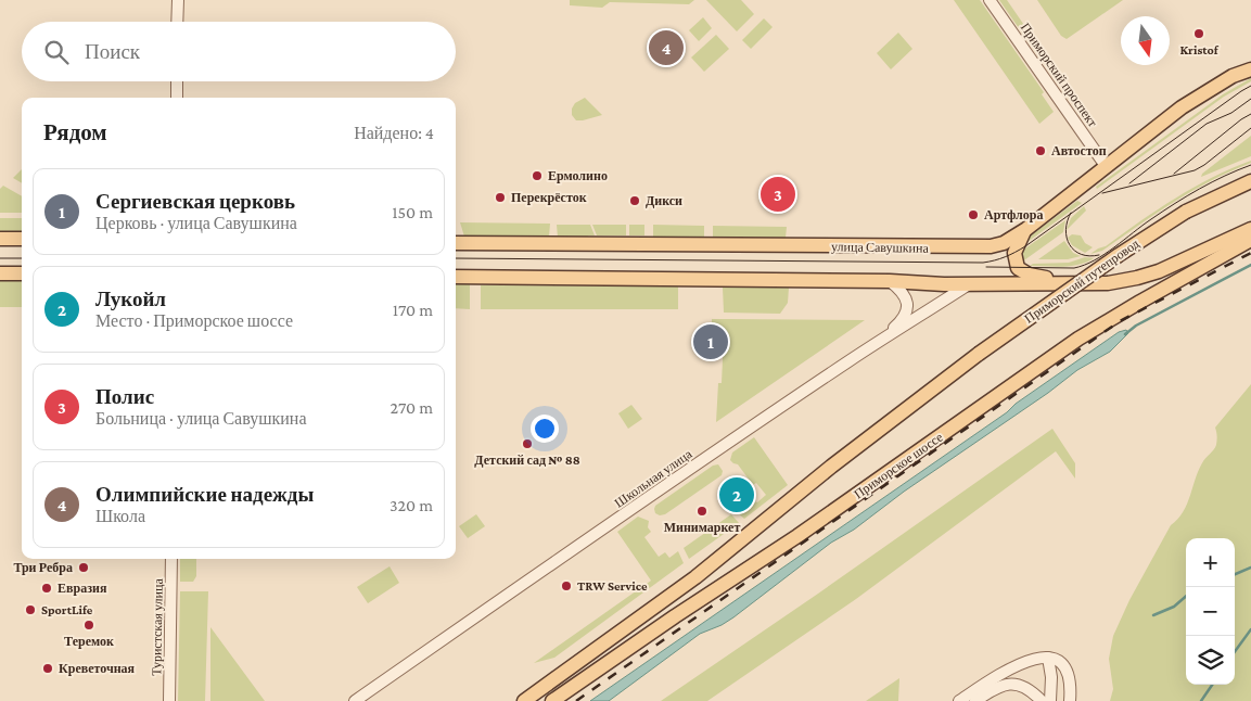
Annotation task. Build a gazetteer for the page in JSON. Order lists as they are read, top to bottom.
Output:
{
  "streets": {
    "main road": ["улица Савушкина", "Приморский путепровод", "Приморское шоссе"],
    "street": ["Приморский проспект", "Школьная улица", "Туристская улица"]
  },
  "crossings": [
    ["Приморский проспект", "улица Савушкина"]
  ],
  "places": [
    "Kristof",
    "Автостоп",
    "Ермолино",
    "Перекрёсток",
    "Дикси",
    "Артфлора",
    "Детский сад № 88",
    "Минимаркет",
    "Три Ребра",
    "TRW Service",
    "Евразия",
    "SportLife",
    "Теремок",
    "Креветочная"
  ],
  "north": "bottom",
  "page": {
    "search": "Поиск",
    "pins": [
      "4",
      "3",
      "1",
      "2"
    ],
    "heading": ["Рядом", "Найдено: 4"],
    "list": [
      {
        "mark": "1",
        "name": "Сергиевская церковь",
        "note": "Церковь · улица Савушкина",
        "value": "150 m"
      },
      {
        "mark": "2",
        "name": "Лукойл",
        "note": "Место · Приморское шоссе",
        "value": "170 m"
      },
      {
        "mark": "3",
        "name": "Полис",
        "note": "Больница · улица Савушкина",
        "value": "270 m"
      },
      {
        "mark": "4",
        "name": "Олимпийские надежды",
        "note": "Школа",
        "value": "320 m"
      }
    ],
    "map_buttons": ["+", "−"]
  }
}
